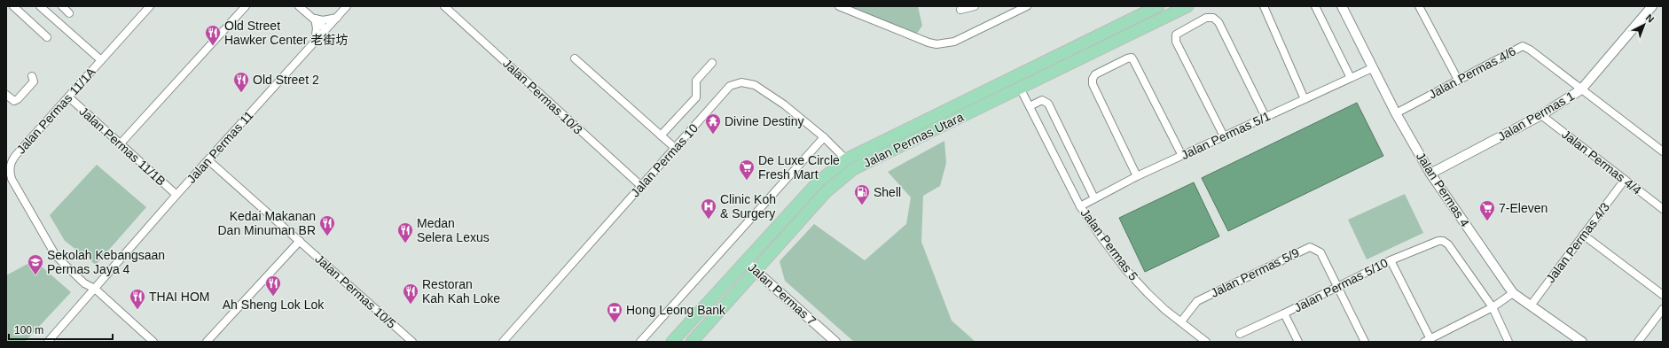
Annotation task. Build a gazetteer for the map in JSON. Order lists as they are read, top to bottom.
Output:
{
  "streets": {
    "main road": ["Jalan Permas Utara"],
    "street": [
      "Jalan Permas 4/6",
      "Jalan Permas 10/3",
      "Jalan Permas 11/1A",
      "Jalan Permas 1",
      "Jalan Permas 5/1",
      "Jalan Permas 11/1B",
      "Jalan Permas 11",
      "Jalan Permas 10",
      "Jalan Permas 4/4",
      "Jalan Permas 4",
      "Jalan Permas 4/3",
      "Jalan Permas 5",
      "Jalan Permas 5/9",
      "Jalan Permas 5/10",
      "Jalan Permas 10/5",
      "Jalan Permas 7"
    ]
  },
  "crossings": [
    ["Jalan Permas 4/6", "Jalan Permas 1"],
    ["Jalan Permas 4/6", "Jalan Permas 4"],
    ["Jalan Permas 10/3", "Jalan Permas 10"],
    ["Jalan Permas 11/1A", "Jalan Permas 11/1B"],
    ["Jalan Permas 11/1A", "Jalan Permas 11"],
    ["Jalan Permas 1", "Jalan Permas 4/4"],
    ["Jalan Permas 1", "Jalan Permas 4"],
    ["Jalan Permas 5/1", "Jalan Permas 4"],
    ["Jalan Permas 5/1", "Jalan Permas 5"],
    ["Jalan Permas Utara", "Jalan Permas 10"],
    ["Jalan Permas Utara", "Jalan Permas 5"],
    ["Jalan Permas Utara", "Jalan Permas 7"],
    ["Jalan Permas 11/1B", "Jalan Permas 11"],
    ["Jalan Permas 11", "Jalan Permas 10/5"],
    ["Jalan Permas 4/4", "Jalan Permas 4/3"],
    ["Jalan Permas 4", "Jalan Permas 4/3"],
    ["Jalan Permas 5", "Jalan Permas 5/9"],
    ["Jalan Permas 5/9", "Jalan Permas 5/10"]
  ],
  "places": {
    "restaurant": [
      "Old Street Hawker Center 老街坊",
      "Old Street 2",
      "Kedai Makanan Dan Minuman BR",
      "Medan Selera Lexus",
      "Ah Sheng Lok Lok",
      "Restoran Kah Kah Loke",
      "THAI HOM"
    ],
    "temple": ["Divine Destiny"],
    "supermarket": ["De Luxe Circle Fresh Mart", "7-Eleven"],
    "fuel station": ["Shell"],
    "hospital": ["Clinic Koh & Surgery"],
    "school or university": ["Sekolah Kebangsaan Permas Jaya 4"],
    "bank": ["Hong Leong Bank"]
  },
  "scale_bar": "100 m",
  "north": "top right"
}
